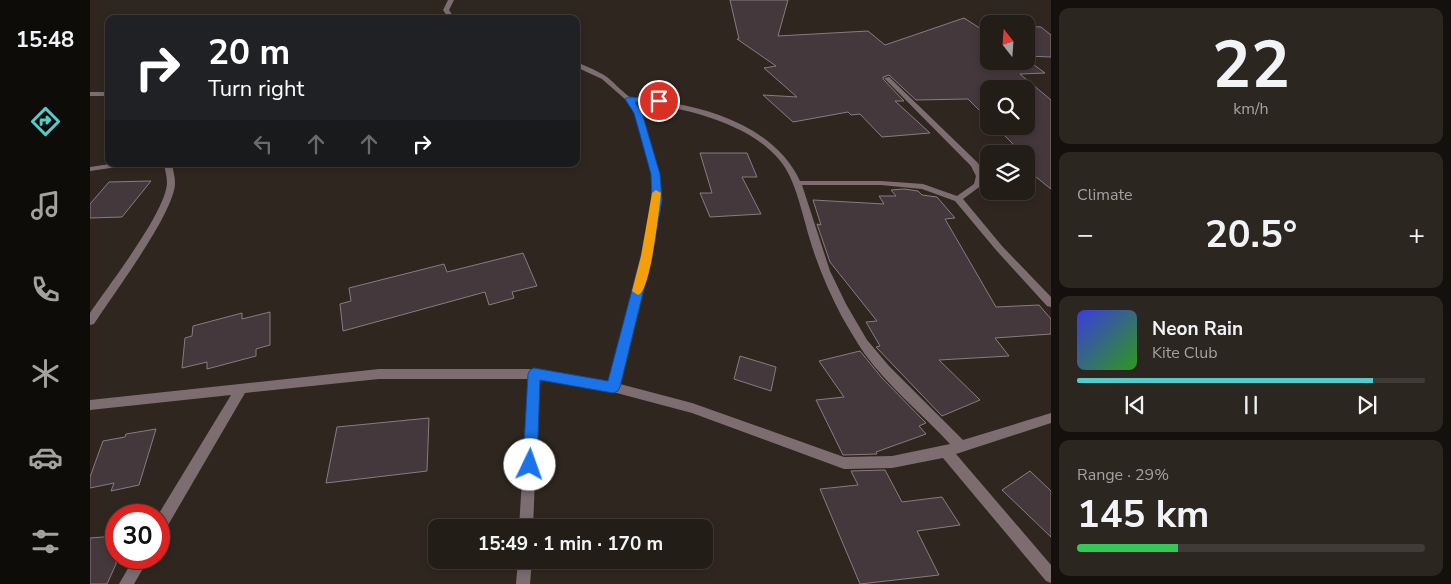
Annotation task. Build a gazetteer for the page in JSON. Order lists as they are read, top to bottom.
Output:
{
  "north": "top",
  "page": {
    "tabs": "15:48",
    "tile": [
      ["22", "km/h"],
      "Climate",
      ["Range · 29%", "145 km"]
    ],
    "turn": ["20 m", "Turn right"],
    "heat": ["−", "20.5°", "+"],
    "song": ["Neon Rain", "Kite Club"],
    "limit": "30",
    "trip": "15:49 · 1 min · 170 m"
  }
}
